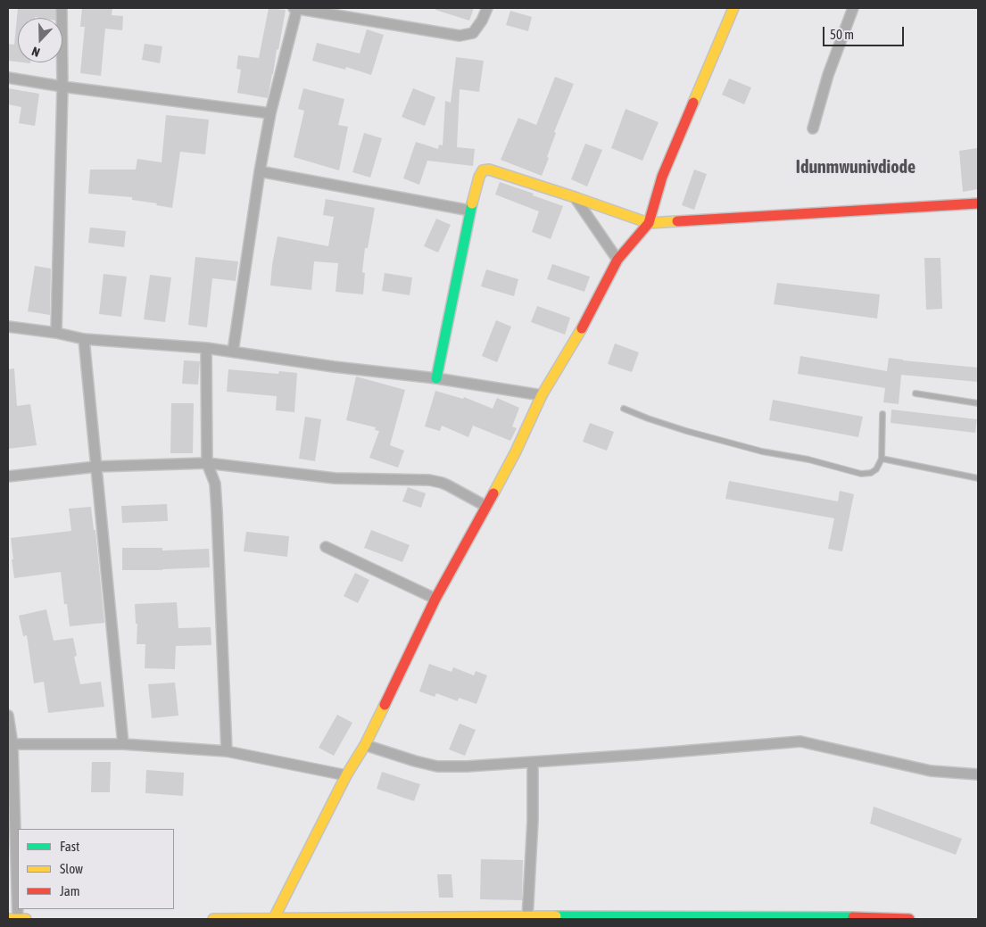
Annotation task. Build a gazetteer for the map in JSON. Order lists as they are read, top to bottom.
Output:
{
  "districts": ["Idunmwunivdiode"],
  "legend": ["Fast", "Slow", "Jam"],
  "scale_bar": "50 m",
  "north": "bottom"
}
